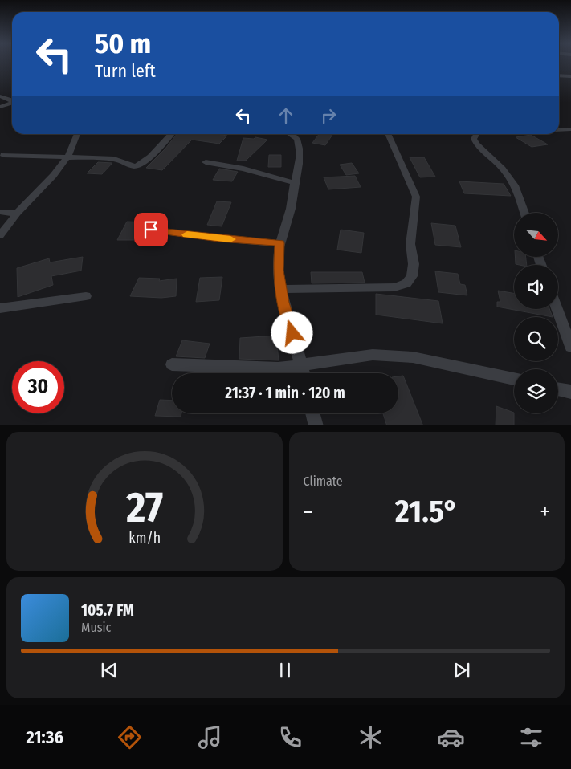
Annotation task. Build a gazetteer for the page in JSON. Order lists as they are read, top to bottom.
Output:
{
  "north": "bottom right",
  "page": {
    "turn": ["50 m", "Turn left"],
    "limit": "30",
    "trip": "21:37 · 1 min · 120 m",
    "tile": "Climate",
    "heat": ["−", "21.5°", "+"],
    "song": ["105.7 FM", "Music"],
    "tabs": "21:36",
    "gauge": ["27", "km/h"]
  }
}
